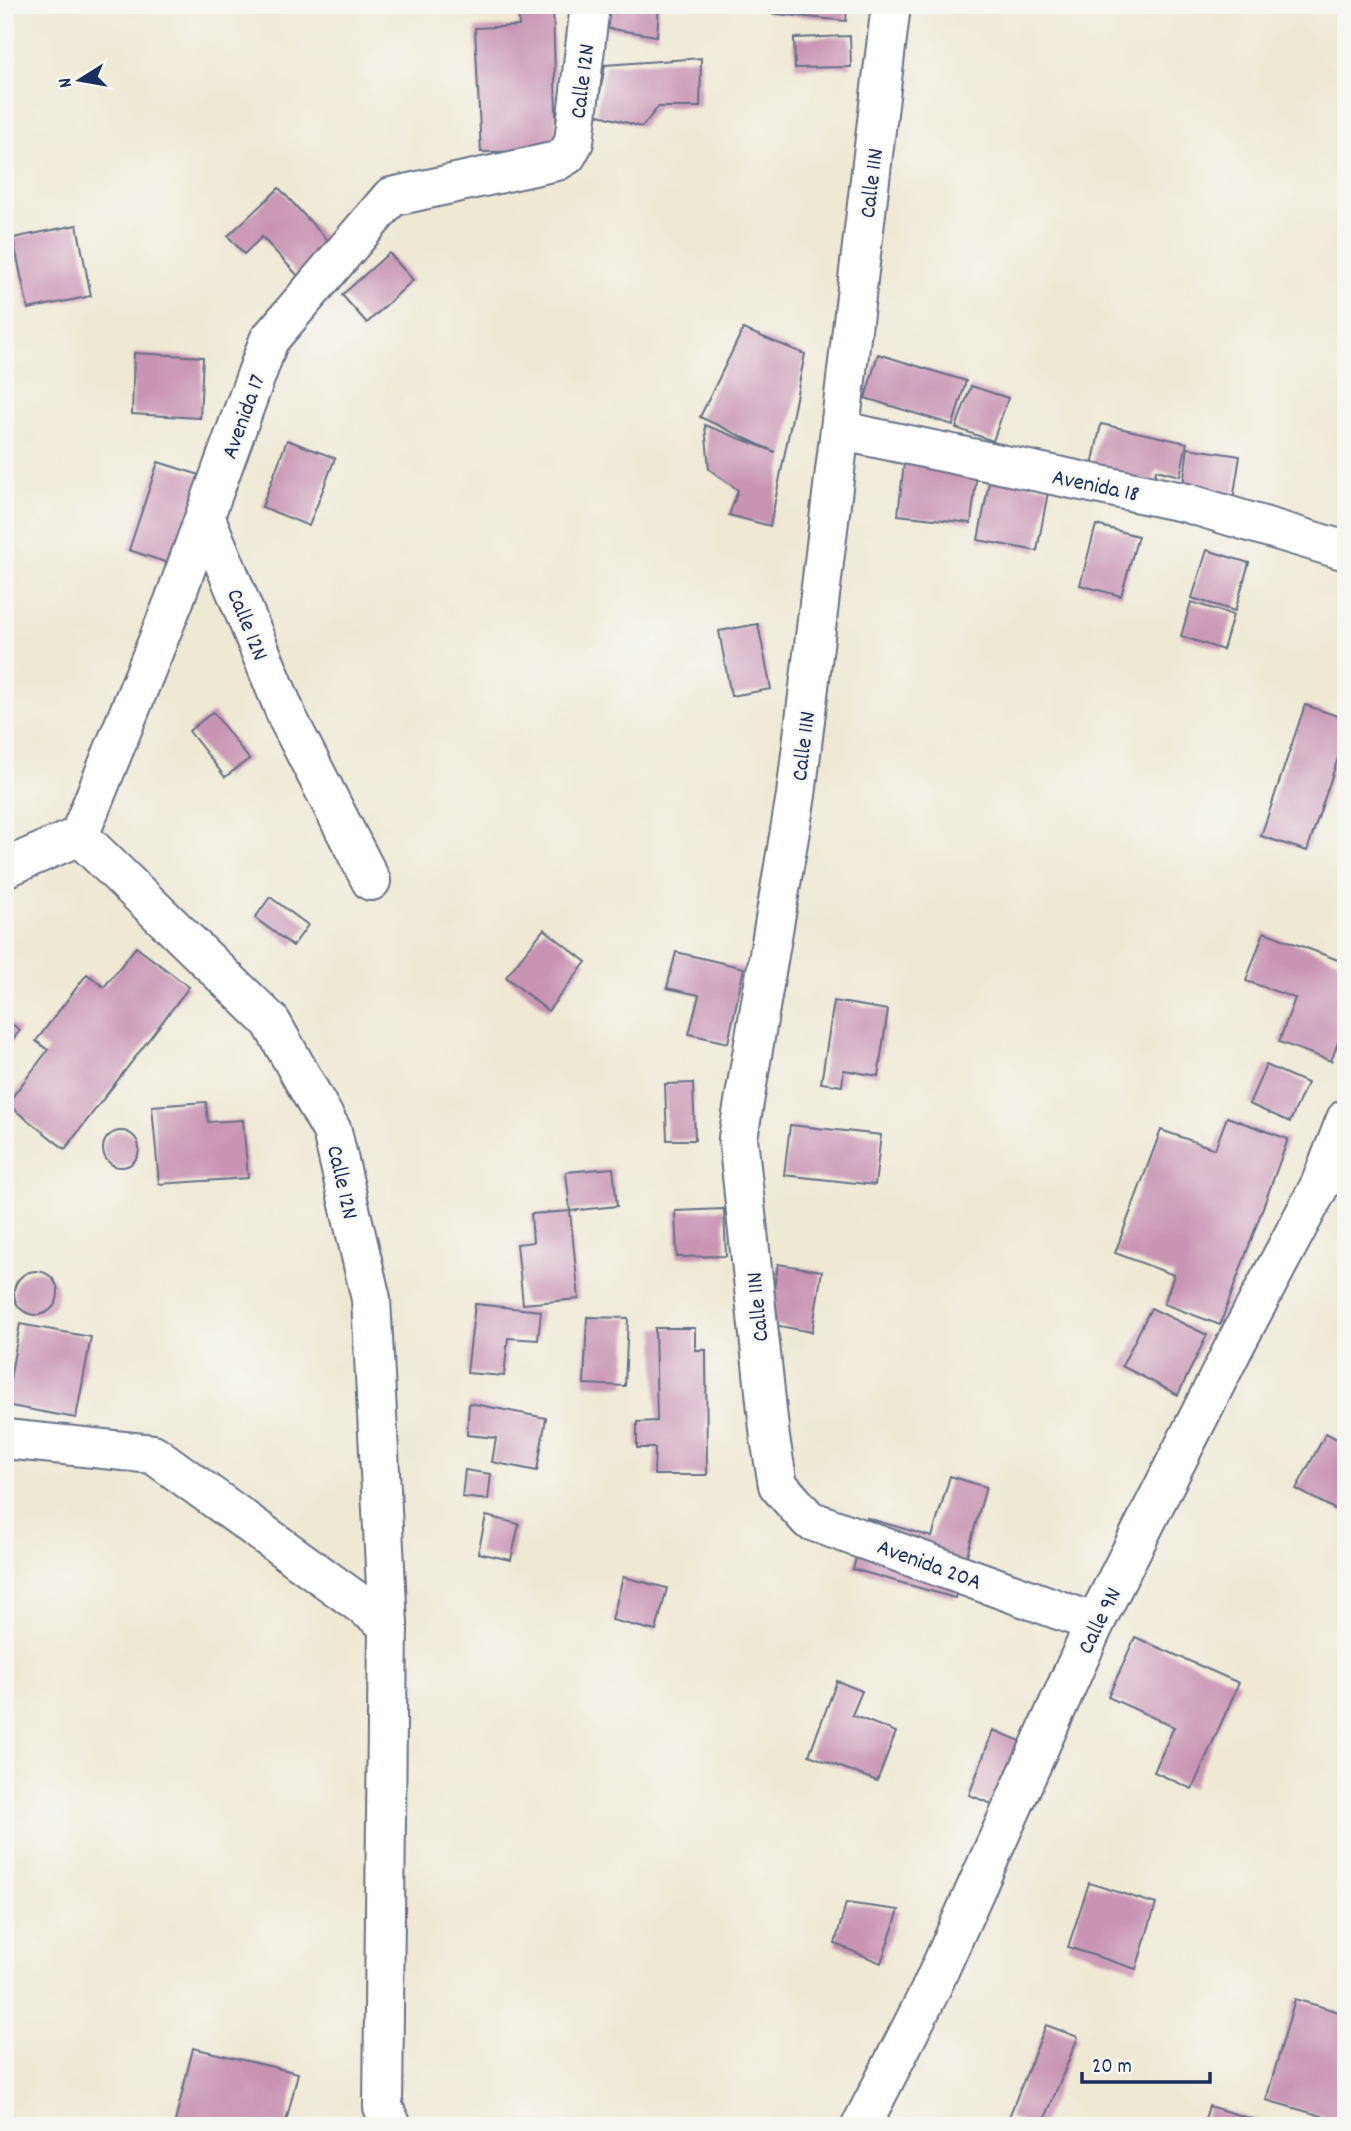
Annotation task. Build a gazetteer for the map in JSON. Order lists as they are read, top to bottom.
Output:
{
  "streets": {
    "street": [
      "Calle 12N",
      "Calle 11N",
      "Avenida 17",
      "Avenida 18",
      "Avenida 20A",
      "Calle 9N"
    ]
  },
  "crossings": [
    ["Calle 12N", "Avenida 17"],
    ["Calle 11N", "Avenida 18"],
    ["Calle 11N", "Avenida 20A"],
    ["Avenida 20A", "Calle 9N"]
  ],
  "scale_bar": "20 m",
  "north": "left"
}
